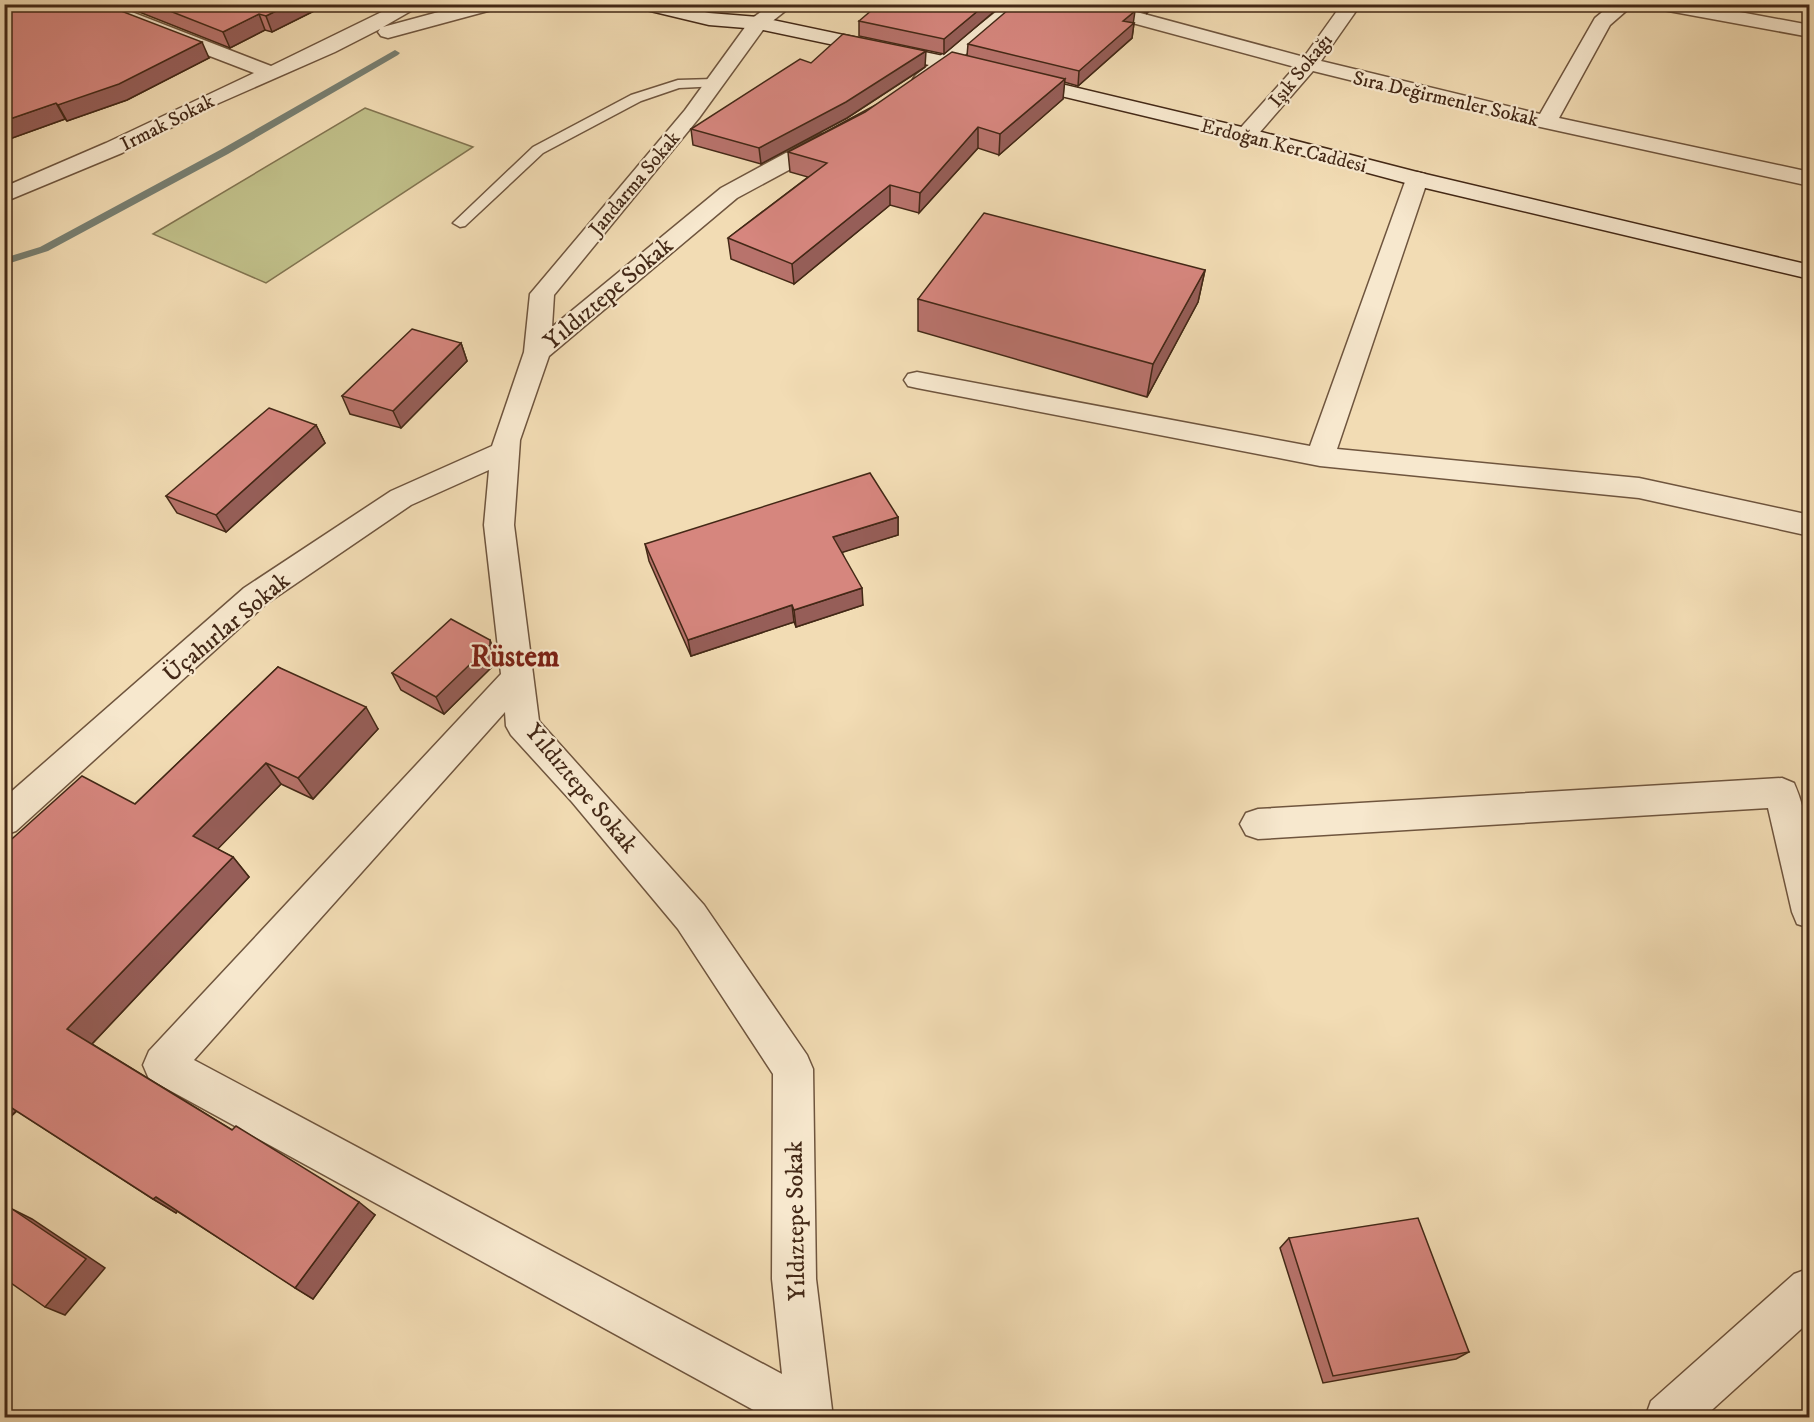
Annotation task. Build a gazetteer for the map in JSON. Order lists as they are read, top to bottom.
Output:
{
  "streets": {
    "street": [
      "Işık Sokağı",
      "Sıra Değirmenler Sokak",
      "Irmak Sokak",
      "Erdoğan Ker Caddesi",
      "Jandarma Sokak",
      "Yıldıztepe Sokak",
      "Üçahırlar Sokak"
    ]
  },
  "crossings": [
    ["Işık Sokağı", "Sıra Değirmenler Sokak"],
    ["Işık Sokağı", "Erdoğan Ker Caddesi"],
    ["Erdoğan Ker Caddesi", "Jandarma Sokak"],
    ["Jandarma Sokak", "Yıldıztepe Sokak"],
    ["Yıldıztepe Sokak", "Üçahırlar Sokak"]
  ],
  "districts": ["Rüstem"]
}
